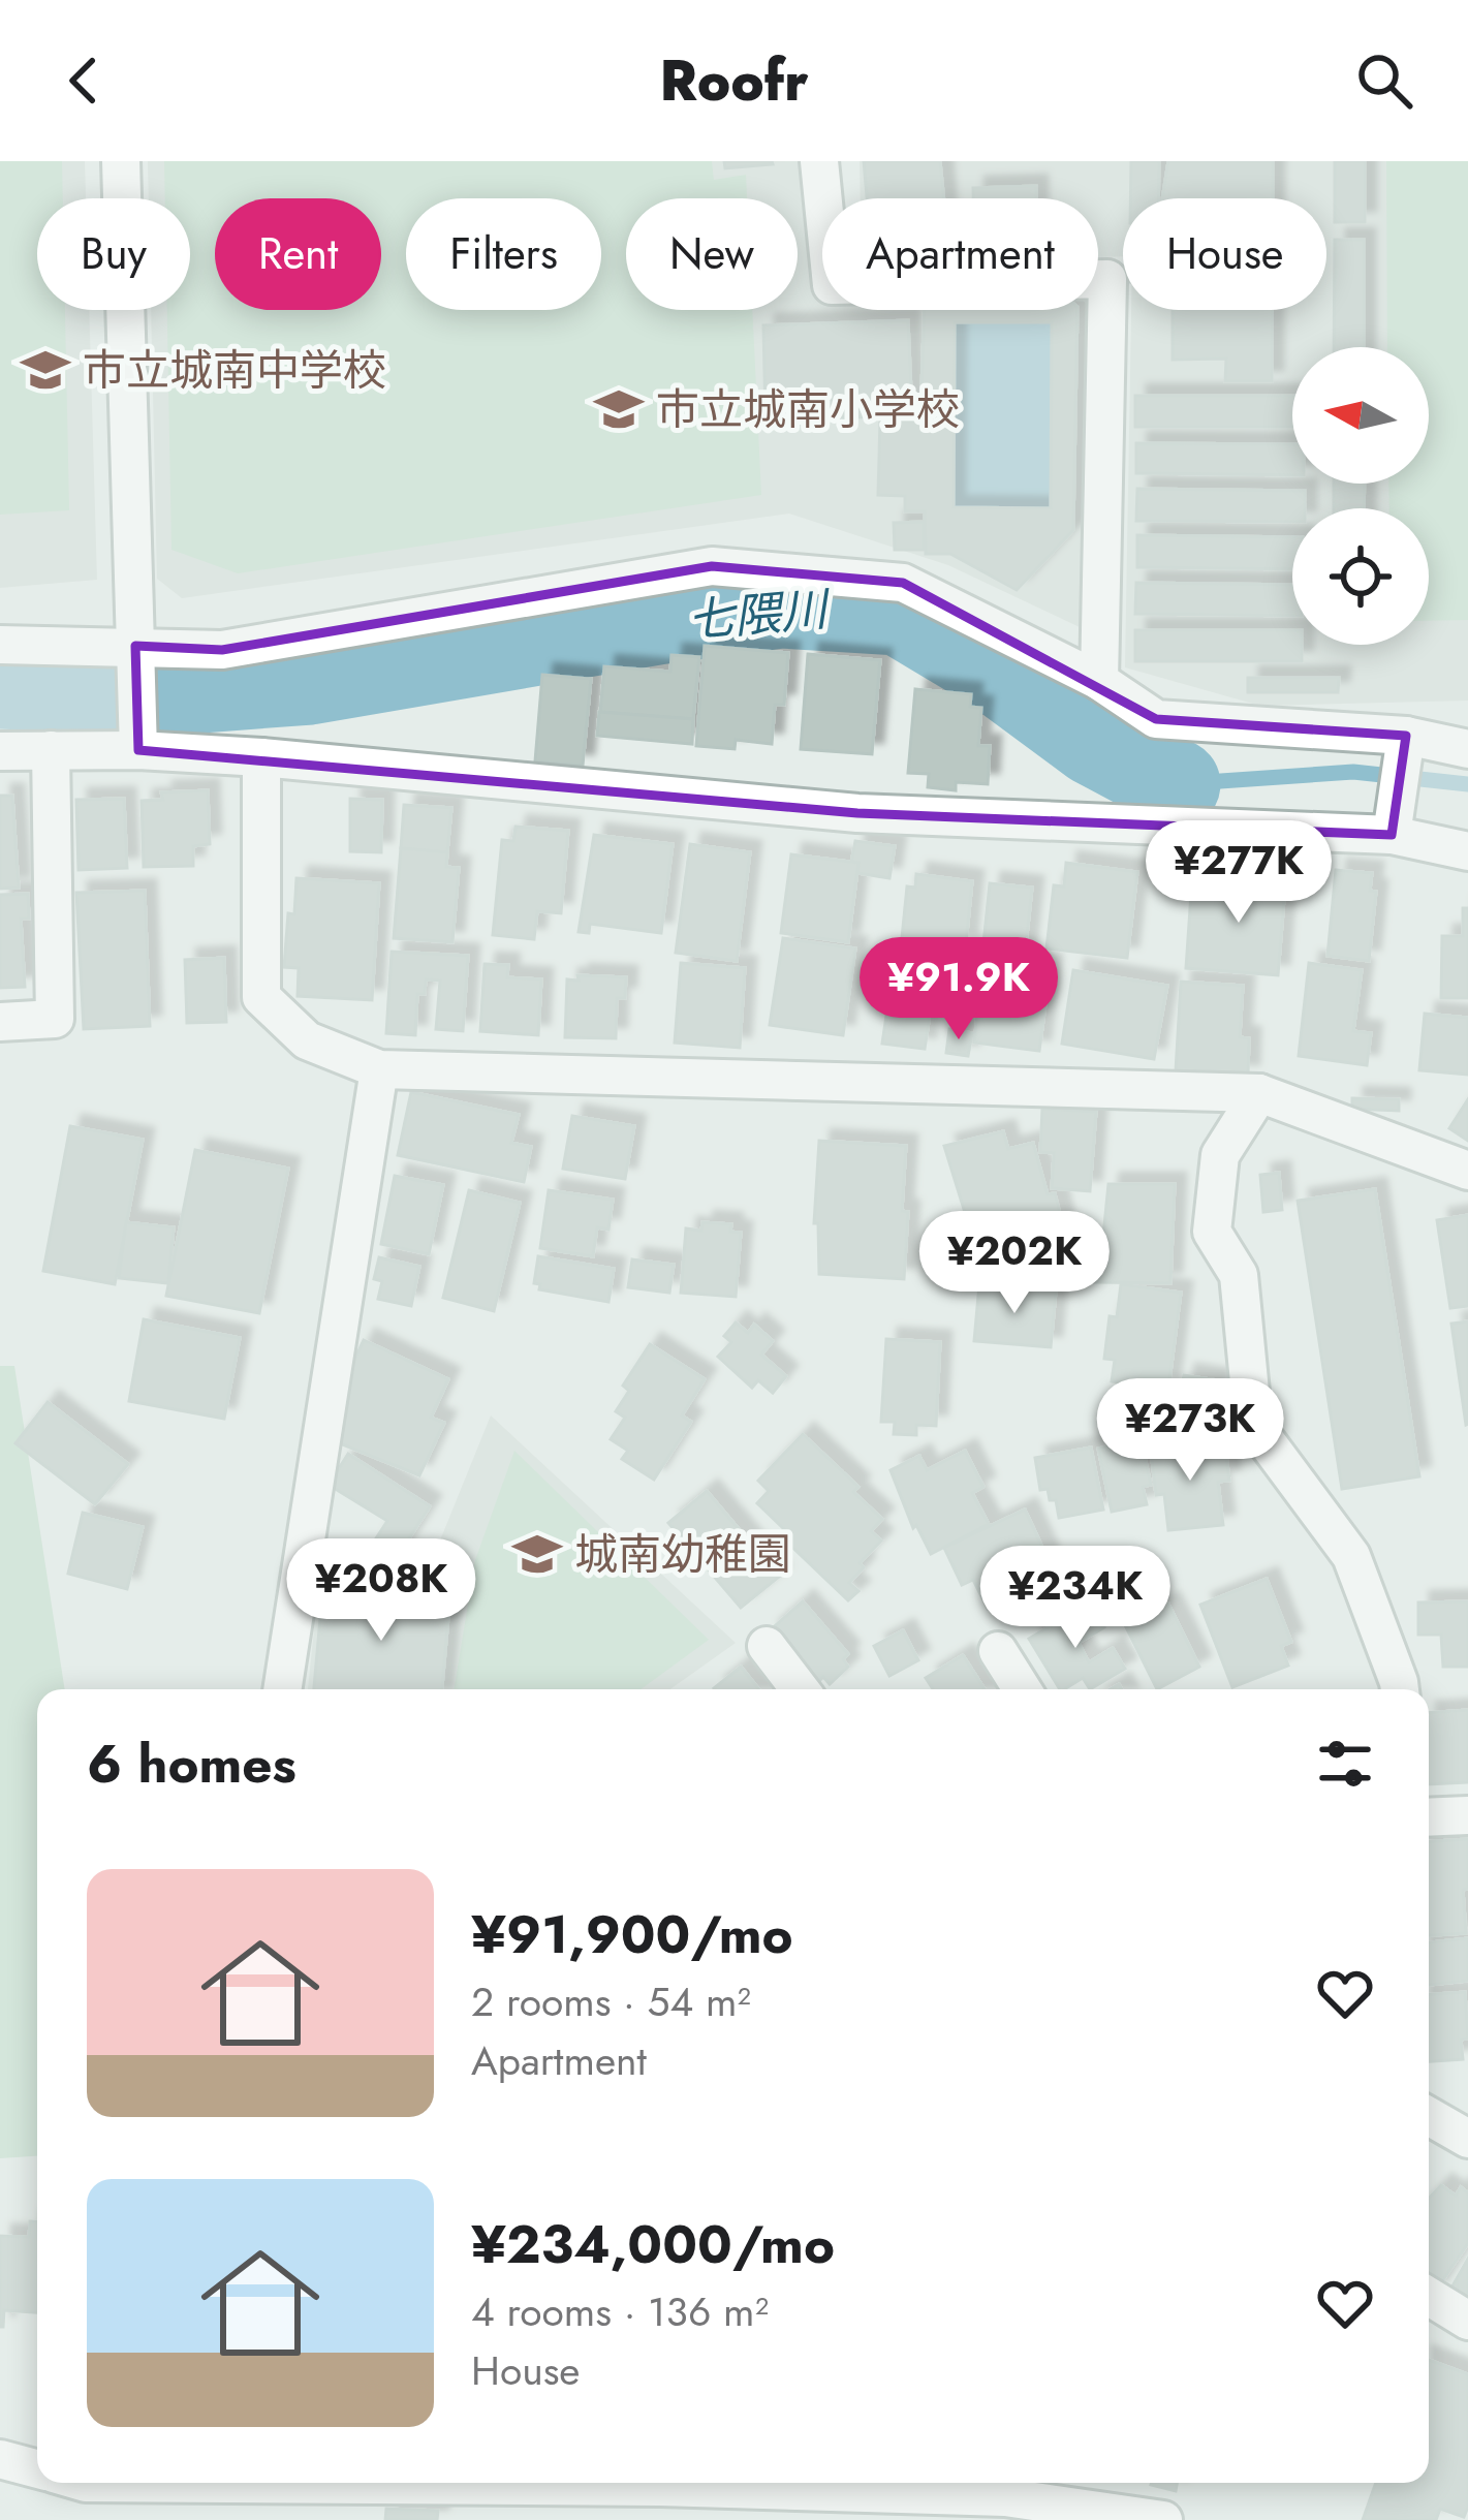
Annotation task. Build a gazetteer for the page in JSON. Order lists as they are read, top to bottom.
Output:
{
  "water": ["七隈川"],
  "places": {
    "school or university": ["市立城南中学校", "市立城南小学校", "城南幼稚園"]
  },
  "north": "left",
  "page": {
    "header": "Roofr",
    "chip": [
      "Buy",
      "Rent",
      "Filters",
      "New",
      "Apartment",
      "House"
    ],
    "price": [
      "¥277K",
      "¥91.9K",
      "¥202K",
      "¥273K",
      "¥208K",
      "¥234K"
    ],
    "heading": "6 homes",
    "list": [
      {
        "name": "¥91,900/mo",
        "note": "2 rooms · 54 m² · Apartment"
      },
      {
        "name": "¥234,000/mo",
        "note": "4 rooms · 136 m² · House"
      }
    ]
  }
}
